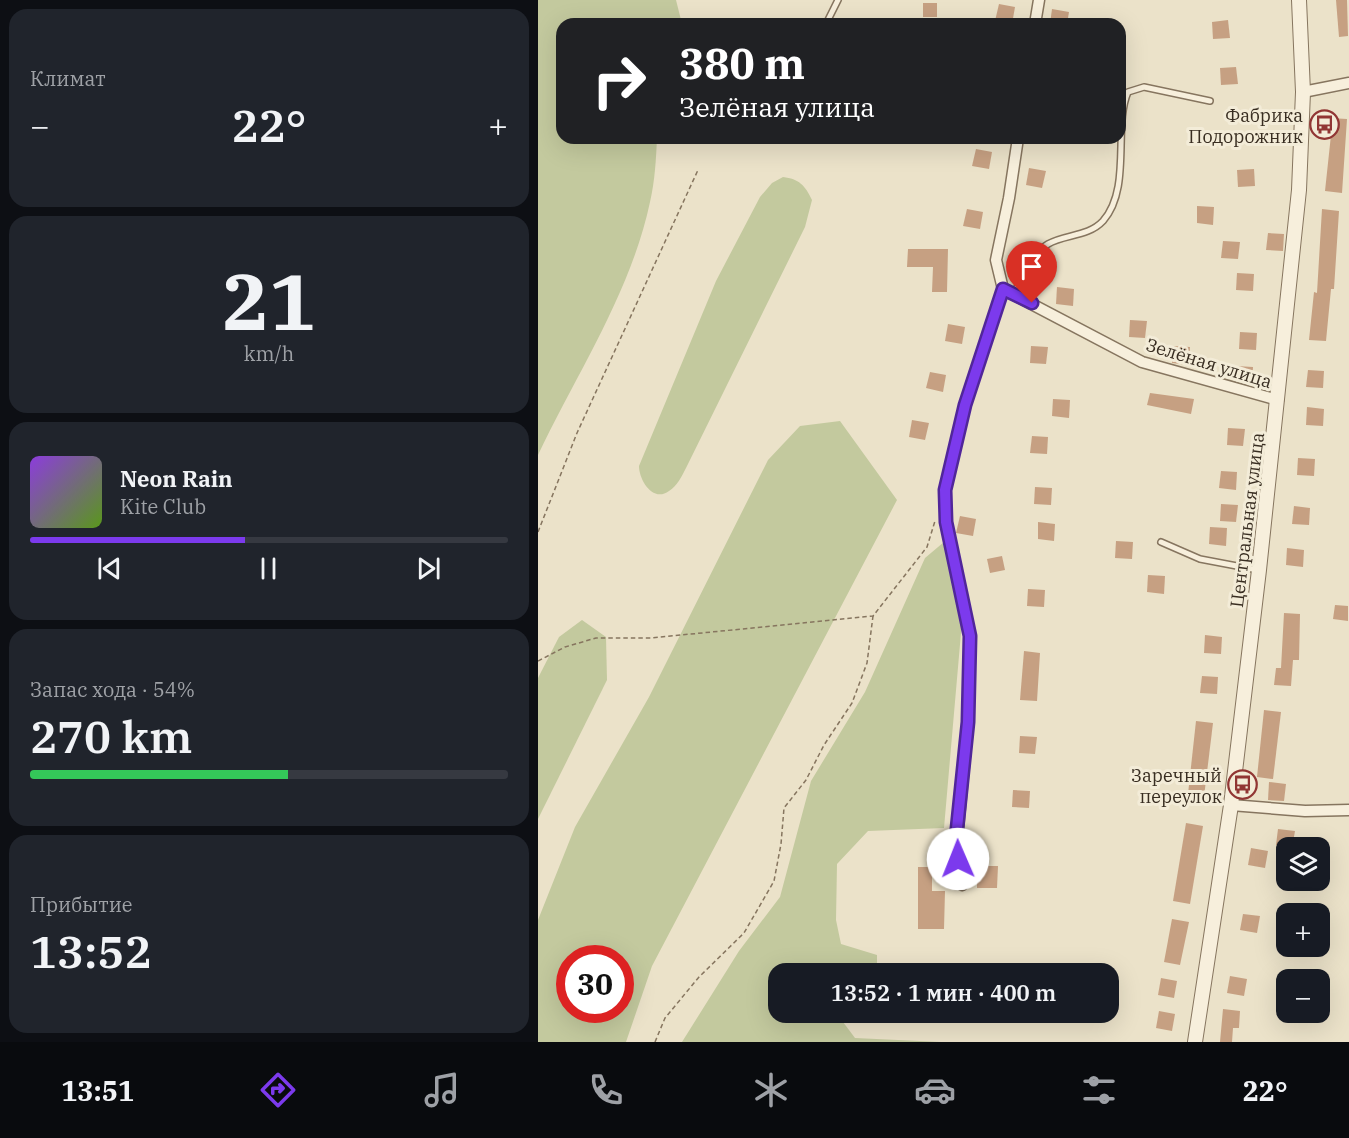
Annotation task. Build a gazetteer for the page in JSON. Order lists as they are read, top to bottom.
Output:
{
  "streets": {
    "street": ["Зелёная улица", "Центральная улица"]
  },
  "crossings": [
    ["Зелёная улица", "Центральная улица"]
  ],
  "places": {
    "bus stop": ["Фабрика Подорожник", "Заречный переулок"]
  },
  "page": {
    "tile": [
      "Климат",
      ["21", "km/h"],
      ["Запас хода · 54%", "270 km"],
      ["Прибытие", "13:52"]
    ],
    "turn": ["380 m", "Зелёная улица"],
    "heat": ["−", "22°", "+"],
    "song": ["Neon Rain", "Kite Club"],
    "map_buttons": ["+", "−"],
    "limit": "30",
    "trip": "13:52 · 1 мин · 400 m",
    "tabs": ["13:51", "22°"]
  }
}
